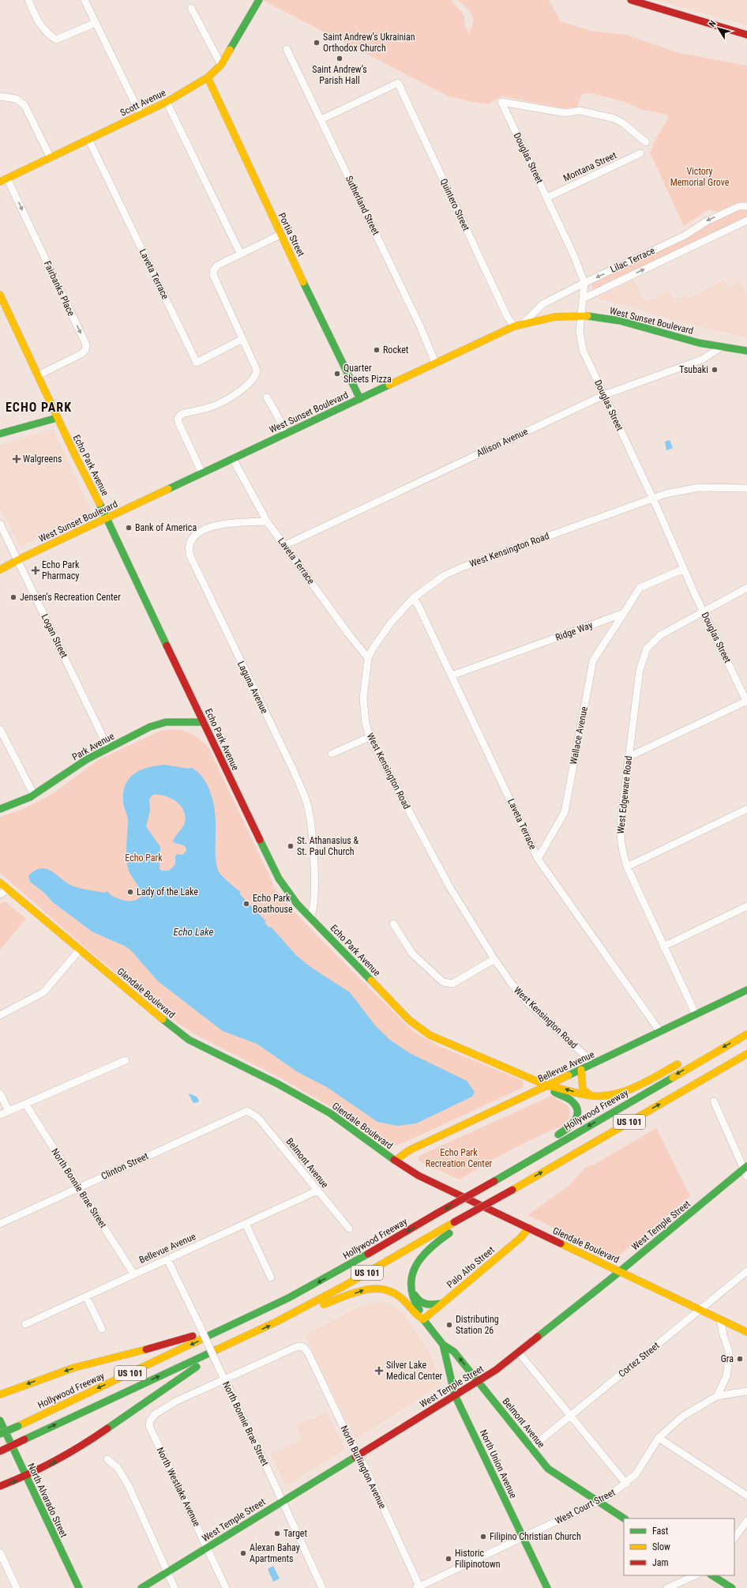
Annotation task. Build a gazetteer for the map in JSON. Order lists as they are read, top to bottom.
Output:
{
  "streets": {
    "main road": [
      "Scott Avenue",
      "Portia Street",
      "West Sunset Boulevard",
      "Echo Park Avenue",
      "Park Avenue",
      "Glendale Boulevard",
      "Bellevue Avenue",
      "Hollywood Freeway",
      "US 101",
      "Belmont Avenue",
      "West Temple Street",
      "Palo Alto Street",
      "North Union Avenue",
      "North Alvarado Street"
    ],
    "street": [
      "Douglas Street",
      "Montana Street",
      "Quintero Street",
      "Sutherland Street",
      "Lilac Terrace",
      "Laveta Terrace",
      "Fairbanks Place",
      "Allison Avenue",
      "West Kensington Road",
      "Ridge Way",
      "Logan Street",
      "Laguna Avenue",
      "Wallace Avenue",
      "West Edgeware Road",
      "Clinton Street",
      "North Bonnie Brae Street",
      "Cortez Street",
      "North Burlington Avenue",
      "North Westlake Avenue",
      "West Court Street"
    ]
  },
  "crossings": [
    ["Scott Avenue", "Portia Street"],
    ["Scott Avenue", "Laveta Terrace"],
    ["Scott Avenue", "Fairbanks Place"],
    ["Douglas Street", "Montana Street"],
    ["Douglas Street", "Lilac Terrace"],
    ["Douglas Street", "West Sunset Boulevard"],
    ["Douglas Street", "Allison Avenue"],
    ["Douglas Street", "West Kensington Road"],
    ["Douglas Street", "West Edgeware Road"],
    ["Quintero Street", "Sutherland Street"],
    ["Quintero Street", "West Sunset Boulevard"],
    ["Sutherland Street", "West Sunset Boulevard"],
    ["Portia Street", "West Sunset Boulevard"],
    ["Lilac Terrace", "West Sunset Boulevard"],
    ["Laveta Terrace", "West Sunset Boulevard"],
    ["Laveta Terrace", "Allison Avenue"],
    ["Laveta Terrace", "West Kensington Road"],
    ["Laveta Terrace", "Ridge Way"],
    ["Laveta Terrace", "Laguna Avenue"],
    ["Laveta Terrace", "Wallace Avenue"],
    ["Laveta Terrace", "Bellevue Avenue"],
    ["Fairbanks Place", "Echo Park Avenue"],
    ["West Sunset Boulevard", "Allison Avenue"],
    ["West Sunset Boulevard", "Echo Park Avenue"],
    ["West Sunset Boulevard", "Logan Street"],
    ["Echo Park Avenue", "Laguna Avenue"],
    ["Echo Park Avenue", "Park Avenue"],
    ["Echo Park Avenue", "Bellevue Avenue"],
    ["West Kensington Road", "Bellevue Avenue"],
    ["Ridge Way", "Wallace Avenue"],
    ["Logan Street", "Park Avenue"],
    ["West Edgeware Road", "Bellevue Avenue"],
    ["Glendale Boulevard", "Bellevue Avenue"],
    ["Glendale Boulevard", "West Temple Street"],
    ["Glendale Boulevard", "Palo Alto Street"],
    ["Glendale Boulevard", "Cortez Street"],
    ["Bellevue Avenue", "Belmont Avenue"],
    ["Bellevue Avenue", "North Bonnie Brae Street"],
    ["Belmont Avenue", "Clinton Street"],
    ["Belmont Avenue", "West Temple Street"],
    ["Belmont Avenue", "Palo Alto Street"],
    ["Belmont Avenue", "Cortez Street"],
    ["Belmont Avenue", "North Union Avenue"],
    ["Belmont Avenue", "West Court Street"],
    ["Clinton Street", "North Bonnie Brae Street"],
    ["North Bonnie Brae Street", "West Temple Street"],
    ["North Bonnie Brae Street", "North Burlington Avenue"],
    ["North Bonnie Brae Street", "North Westlake Avenue"],
    ["West Temple Street", "North Union Avenue"],
    ["West Temple Street", "North Burlington Avenue"],
    ["West Temple Street", "North Westlake Avenue"],
    ["North Union Avenue", "West Court Street"],
    ["North Burlington Avenue", "North Westlake Avenue"],
    ["North Burlington Avenue", "West Court Street"]
  ],
  "one_way": ["Fairbanks Place"],
  "districts": ["ECHO PARK"],
  "water": ["Echo Lake"],
  "parks": ["Victory Memorial Grove", "Echo Park", "Echo Park Recreation Center"],
  "places": {
    "other": [
      "Saint Andrew’s Ukrainian Orthodox Church",
      "Saint Andrew’s Parish Hall",
      "Rocket",
      "Tsubaki",
      "Quarter Sheets Pizza",
      "Bank of America",
      "Jensen's Recreation Center",
      "St. Athanasius & St. Paul Church",
      "Lady of the Lake",
      "Echo Park Boathouse",
      "Distributing Station 26",
      "Gra",
      "Target",
      "Filipino Christian Church",
      "Alexan Bahay Apartments",
      "Historic Filipinotown"
    ],
    "health": ["Walgreens", "Echo Park Pharmacy", "Silver Lake Medical Center"]
  },
  "legend": ["Fast", "Slow", "Jam"],
  "north": "top left"
}
